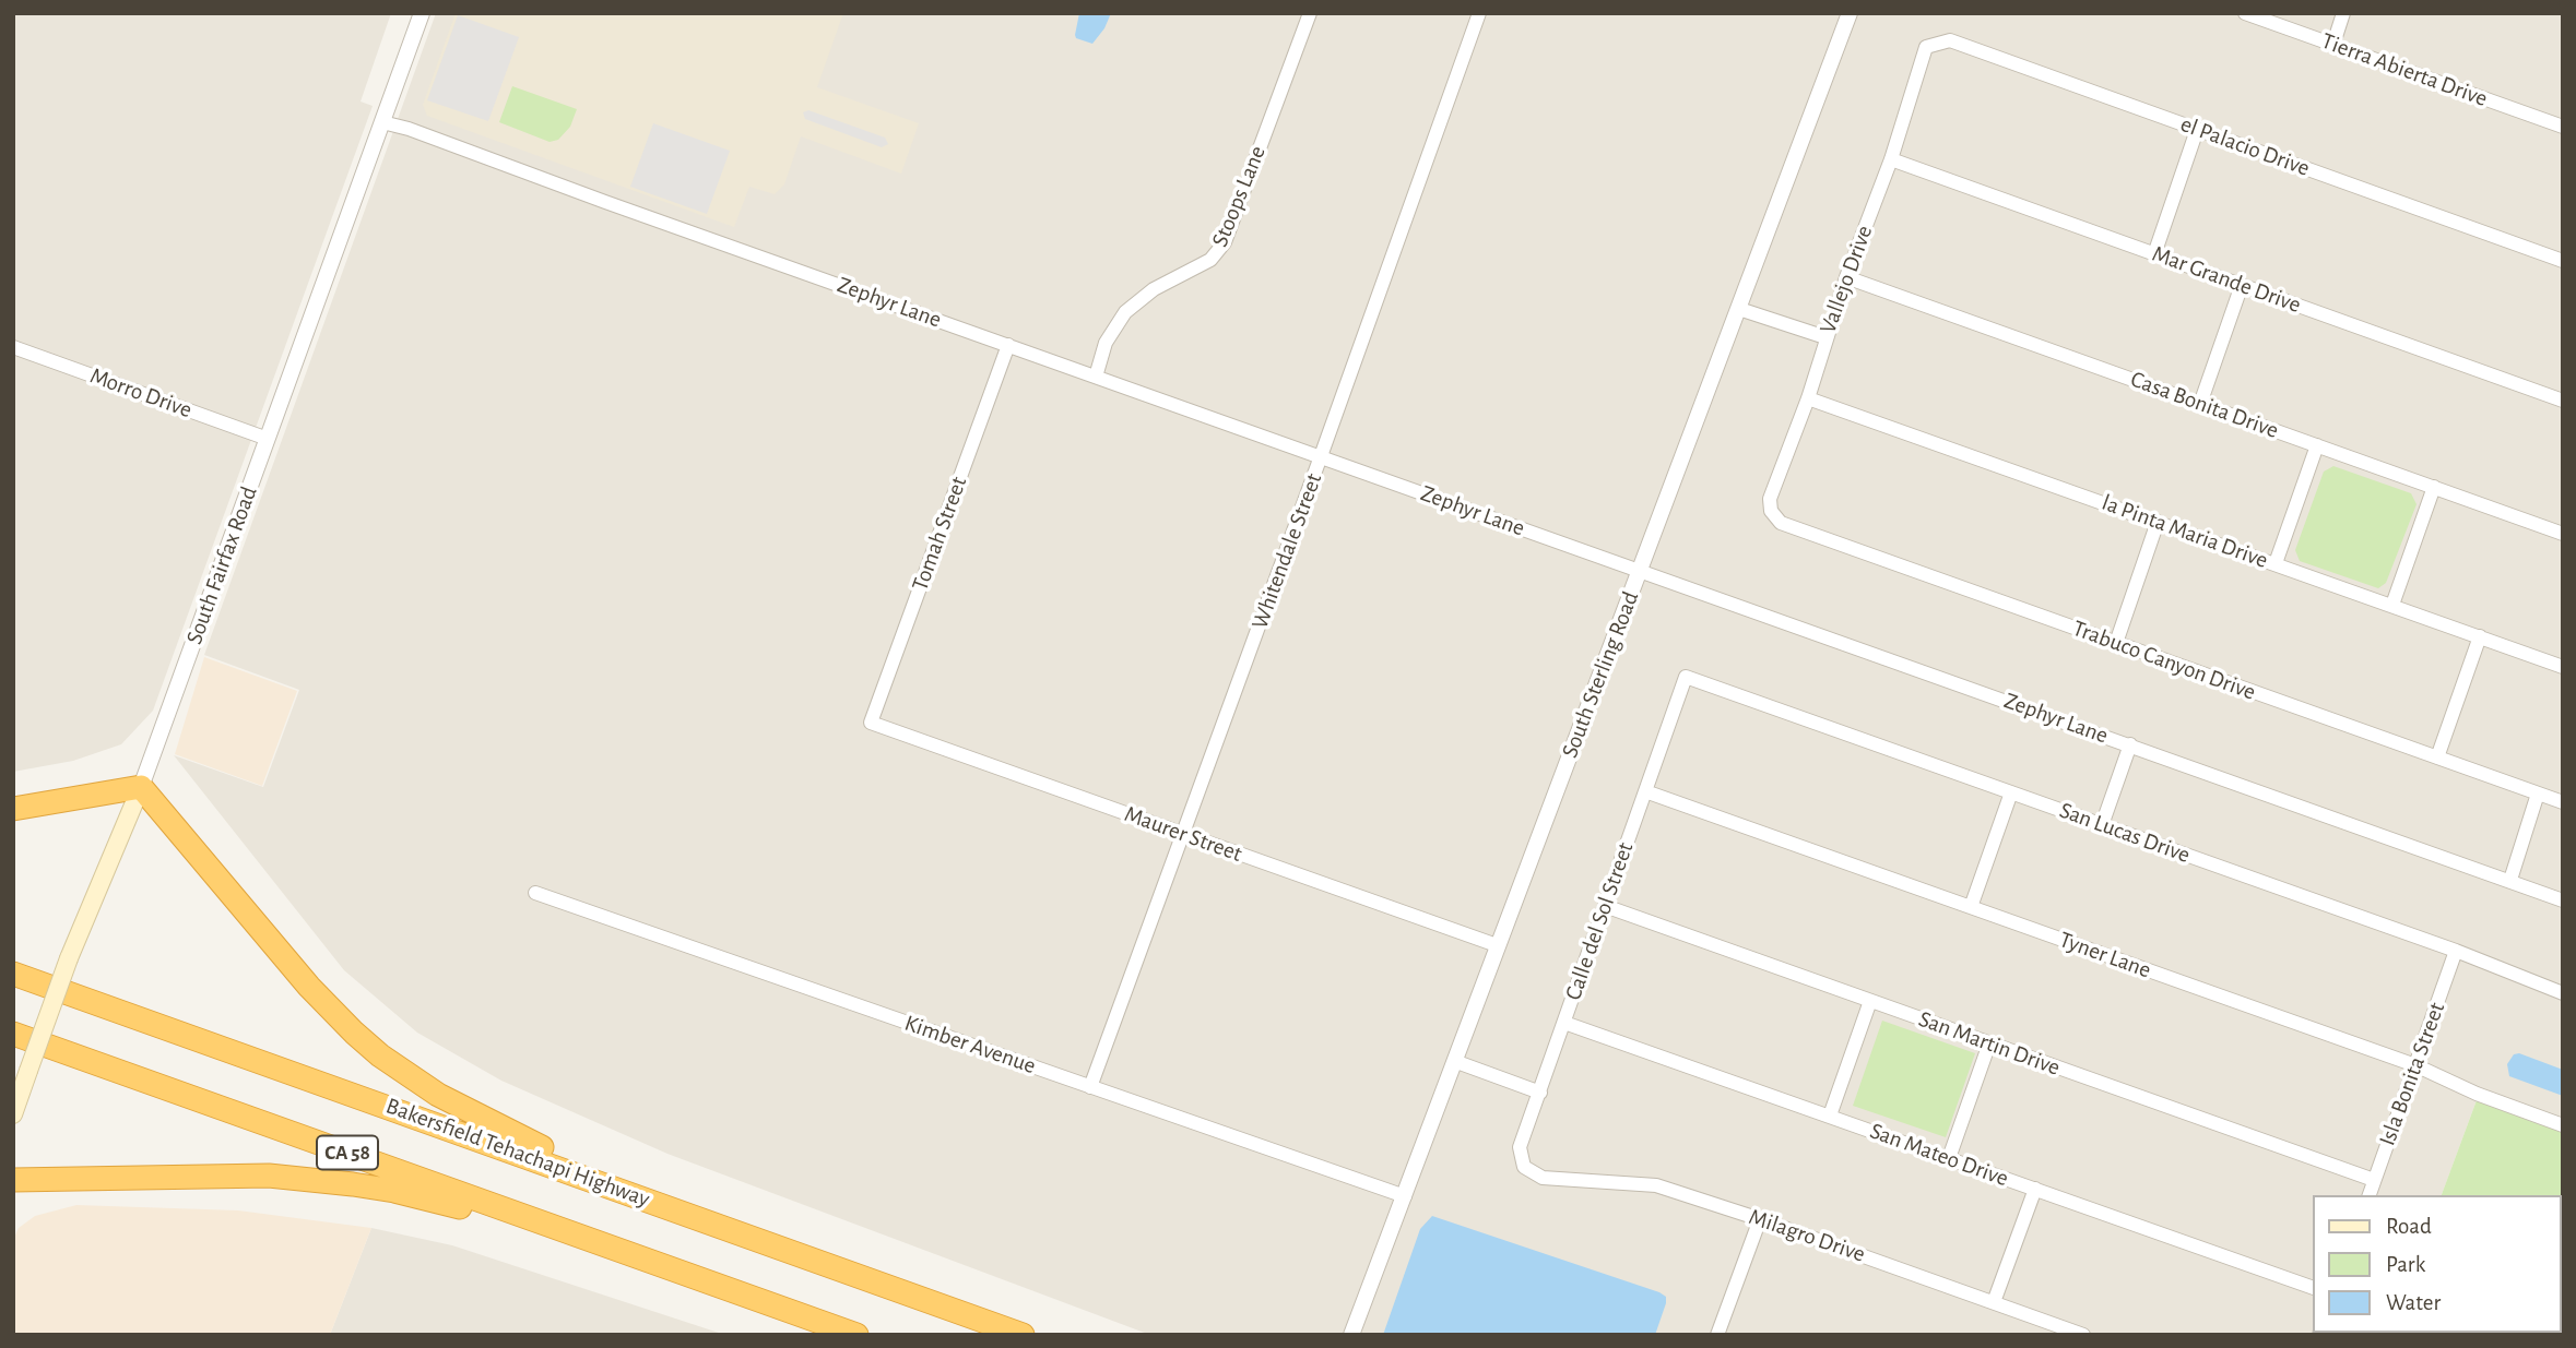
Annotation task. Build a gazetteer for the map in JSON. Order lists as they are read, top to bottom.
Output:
{
  "streets": {
    "highway": ["CA 58", "Bakersfield Tehachapi Highway"],
    "main road": ["South Fairfax Road"],
    "street": [
      "Tierra Abierta Drive",
      "el Palacio Drive",
      "Stoops Lane",
      "Vallejo Drive",
      "Mar Grande Drive",
      "Zephyr Lane",
      "Morro Drive",
      "Casa Bonita Drive",
      "la Pinta Maria Drive",
      "Tomah Street",
      "Whitendale Street",
      "Trabuco Canyon Drive",
      "South Sterling Road",
      "San Lucas Drive",
      "Maurer Street",
      "Calle del Sol Street",
      "Tyner Lane",
      "San Martin Drive",
      "Kimber Avenue",
      "Isla Bonita Street",
      "San Mateo Drive",
      "Milagro Drive"
    ]
  },
  "crossings": [
    ["el Palacio Drive", "Vallejo Drive"],
    ["Stoops Lane", "Zephyr Lane"],
    ["Vallejo Drive", "Mar Grande Drive"],
    ["Vallejo Drive", "Casa Bonita Drive"],
    ["Vallejo Drive", "la Pinta Maria Drive"],
    ["Vallejo Drive", "Trabuco Canyon Drive"],
    ["Zephyr Lane", "Tomah Street"],
    ["Zephyr Lane", "Whitendale Street"],
    ["Zephyr Lane", "South Fairfax Road"],
    ["Zephyr Lane", "South Sterling Road"],
    ["Morro Drive", "South Fairfax Road"],
    ["Tomah Street", "Maurer Street"],
    ["Whitendale Street", "Maurer Street"],
    ["Whitendale Street", "Kimber Avenue"],
    ["South Sterling Road", "Maurer Street"],
    ["South Sterling Road", "Kimber Avenue"],
    ["San Lucas Drive", "Calle del Sol Street"],
    ["San Lucas Drive", "Isla Bonita Street"],
    ["Calle del Sol Street", "Tyner Lane"],
    ["Calle del Sol Street", "San Martin Drive"],
    ["Calle del Sol Street", "San Mateo Drive"],
    ["Calle del Sol Street", "Milagro Drive"],
    ["Tyner Lane", "Isla Bonita Street"],
    ["San Martin Drive", "Isla Bonita Street"]
  ],
  "legend": ["Road", "Park", "Water"]
}
